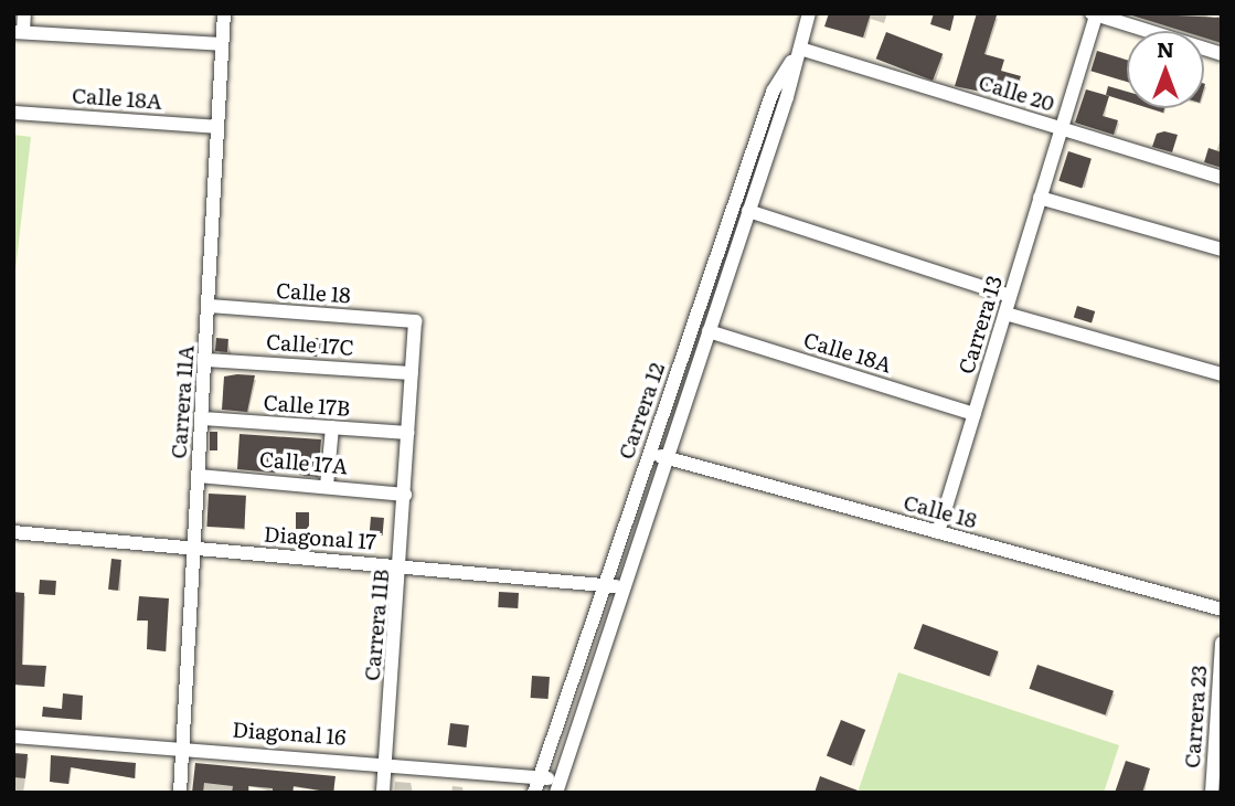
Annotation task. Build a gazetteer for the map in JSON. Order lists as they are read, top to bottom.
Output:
{
  "streets": {
    "street": [
      "Calle 20",
      "Calle 18A",
      "Calle 18",
      "Carrera 13",
      "Calle 17C",
      "Carrera 11A",
      "Calle 17B",
      "Carrera 12",
      "Calle 17A",
      "Diagonal 17",
      "Carrera 11B",
      "Carrera 23",
      "Diagonal 16"
    ]
  },
  "crossings": [
    ["Calle 20", "Carrera 13"],
    ["Calle 20", "Carrera 12"],
    ["Calle 18A", "Carrera 13"],
    ["Calle 18A", "Carrera 11A"],
    ["Calle 18A", "Carrera 12"],
    ["Calle 18", "Carrera 13"],
    ["Calle 18", "Carrera 11A"],
    ["Calle 18", "Carrera 12"],
    ["Calle 18", "Carrera 11B"],
    ["Calle 17C", "Carrera 11A"],
    ["Calle 17C", "Carrera 11B"],
    ["Carrera 11A", "Calle 17B"],
    ["Carrera 11A", "Calle 17A"],
    ["Carrera 11A", "Diagonal 17"],
    ["Carrera 11A", "Diagonal 16"],
    ["Calle 17B", "Carrera 11B"],
    ["Carrera 12", "Diagonal 17"],
    ["Carrera 12", "Diagonal 16"],
    ["Calle 17A", "Carrera 11B"],
    ["Diagonal 17", "Carrera 11B"],
    ["Carrera 11B", "Diagonal 16"]
  ],
  "north": "top"
}
